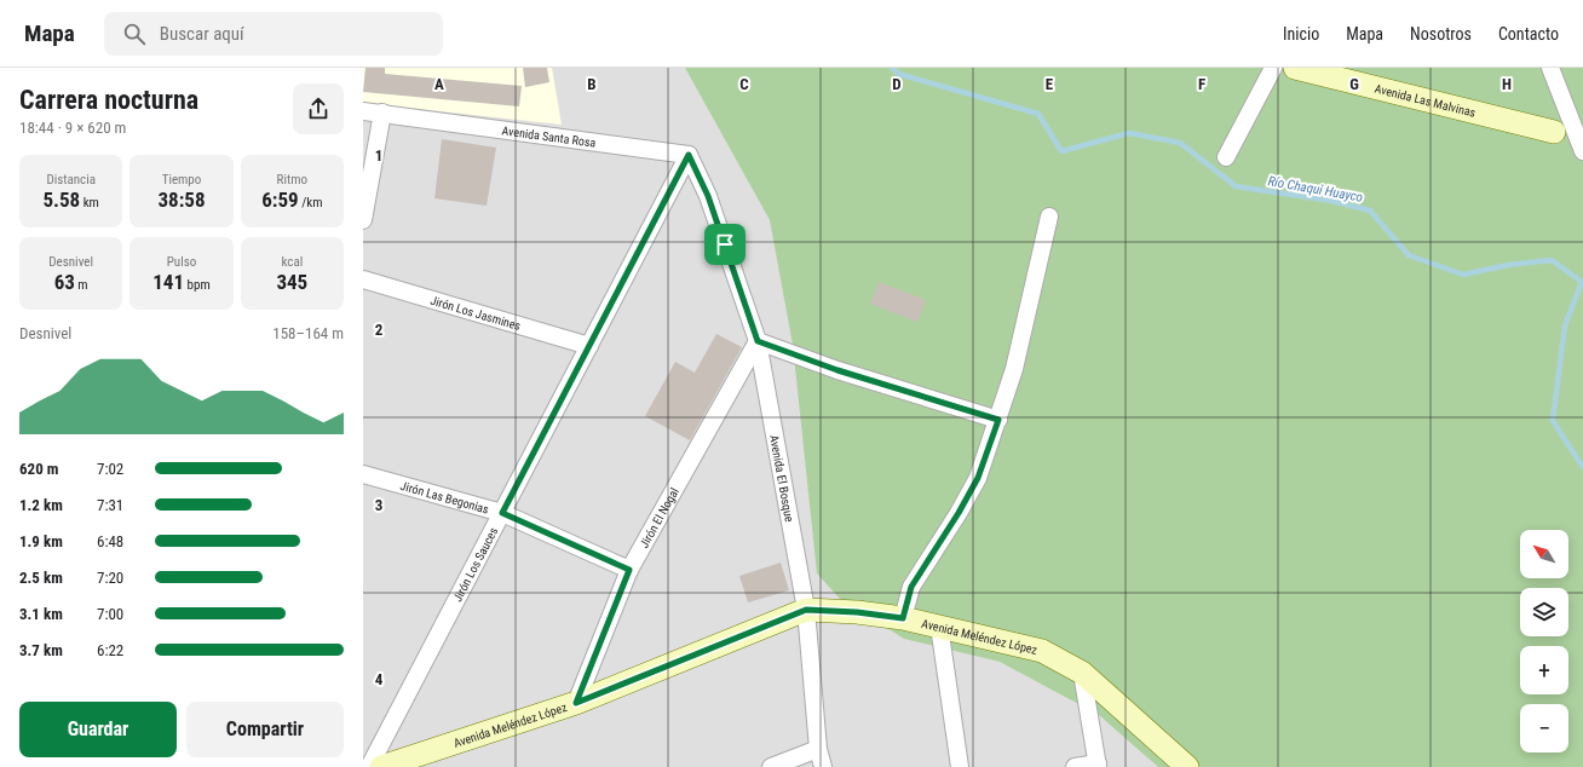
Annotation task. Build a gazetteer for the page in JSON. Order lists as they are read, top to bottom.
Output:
{
  "streets": {
    "street": [
      "Avenida Las Malvinas",
      "Avenida Santa Rosa",
      "Jirón Los Jasmines",
      "Avenida El Bosque",
      "Jirón Las Begonias",
      "Jirón El Nogal",
      "Jirón Los Sauces",
      "Avenida Meléndez López"
    ]
  },
  "crossings": [
    ["Avenida Santa Rosa", "Avenida El Bosque"],
    ["Avenida Santa Rosa", "Jirón Los Sauces"],
    ["Jirón Los Jasmines", "Jirón Los Sauces"],
    ["Avenida El Bosque", "Jirón El Nogal"],
    ["Avenida El Bosque", "Jirón Los Sauces"],
    ["Avenida El Bosque", "Avenida Meléndez López"],
    ["Jirón Las Begonias", "Jirón El Nogal"],
    ["Jirón Las Begonias", "Jirón Los Sauces"],
    ["Jirón El Nogal", "Avenida Meléndez López"],
    ["Jirón Los Sauces", "Avenida Meléndez López"]
  ],
  "water": ["Río Chaqui Huayco"],
  "north": "top left",
  "page": {
    "header": "Mapa",
    "search": "Buscar aquí",
    "nav": [
      "Inicio",
      "Mapa",
      "Nosotros",
      "Contacto"
    ],
    "heading": ["Carrera nocturna", "18:44 · 9 × 620 m"],
    "stats": [
      ["Distancia", "5.58 km"],
      ["Tiempo", "38:58"],
      ["Ritmo", "6:59 /km"],
      ["Desnivel", "63 m"],
      ["Pulso", "141 bpm"],
      ["kcal", "345"]
    ],
    "chart": ["Desnivel", "158–164 m"],
    "list": [
      {
        "name": "620 m",
        "note": "7:02"
      },
      {
        "name": "1.2 km",
        "note": "7:31"
      },
      {
        "name": "1.9 km",
        "note": "6:48"
      },
      {
        "name": "2.5 km",
        "note": "7:20"
      },
      {
        "name": "3.1 km",
        "note": "7:00"
      },
      {
        "name": "3.7 km",
        "note": "6:22"
      }
    ],
    "map_buttons": ["+", "−"],
    "buttons": ["Guardar", "Compartir"]
  },
  "grid": {
    "columns": [
      "A",
      "B",
      "C",
      "D",
      "E",
      "F",
      "G",
      "H"
    ],
    "rows": [
      "1",
      "2",
      "3",
      "4"
    ]
  }
}
